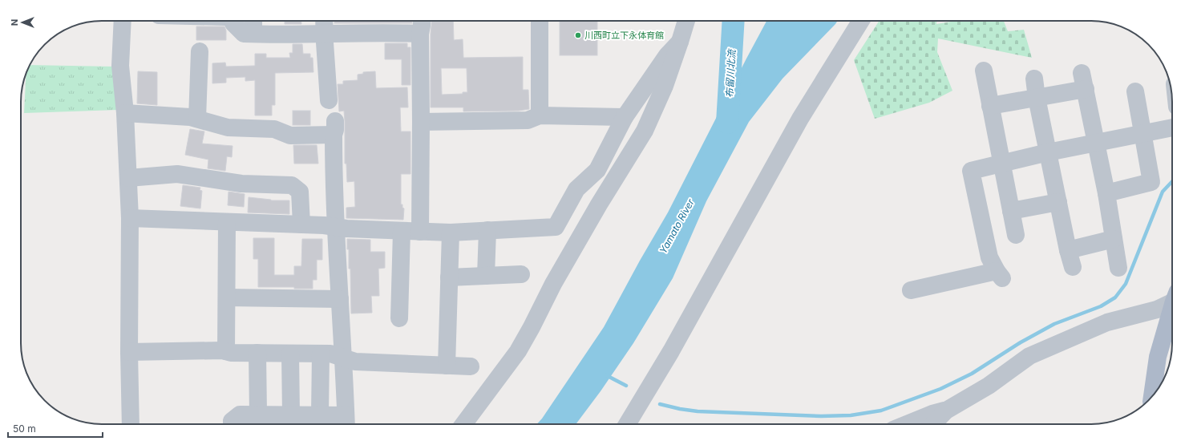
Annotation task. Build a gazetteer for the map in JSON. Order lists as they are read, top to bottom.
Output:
{
  "water": ["布留川北流", "Yamato River"],
  "places": ["川西町立下永体育館"],
  "scale_bar": "50 m",
  "north": "left"
}
